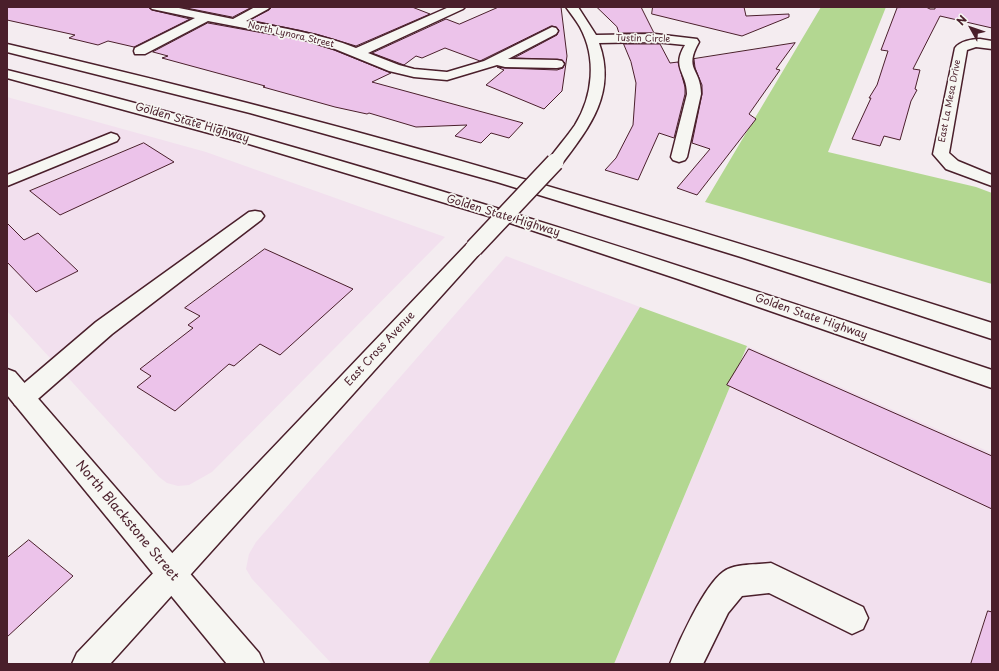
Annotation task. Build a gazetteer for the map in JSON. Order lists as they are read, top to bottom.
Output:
{
  "streets": {
    "main road": [
      "North Lynora Street",
      "Tustin Circle",
      "East La Mesa Drive",
      "Golden State Highway",
      "East Cross Avenue",
      "North Blackstone Street"
    ]
  },
  "crossings": [
    ["Tustin Circle", "East Cross Avenue"],
    ["East Cross Avenue", "North Blackstone Street"]
  ],
  "north": "top left"
}
